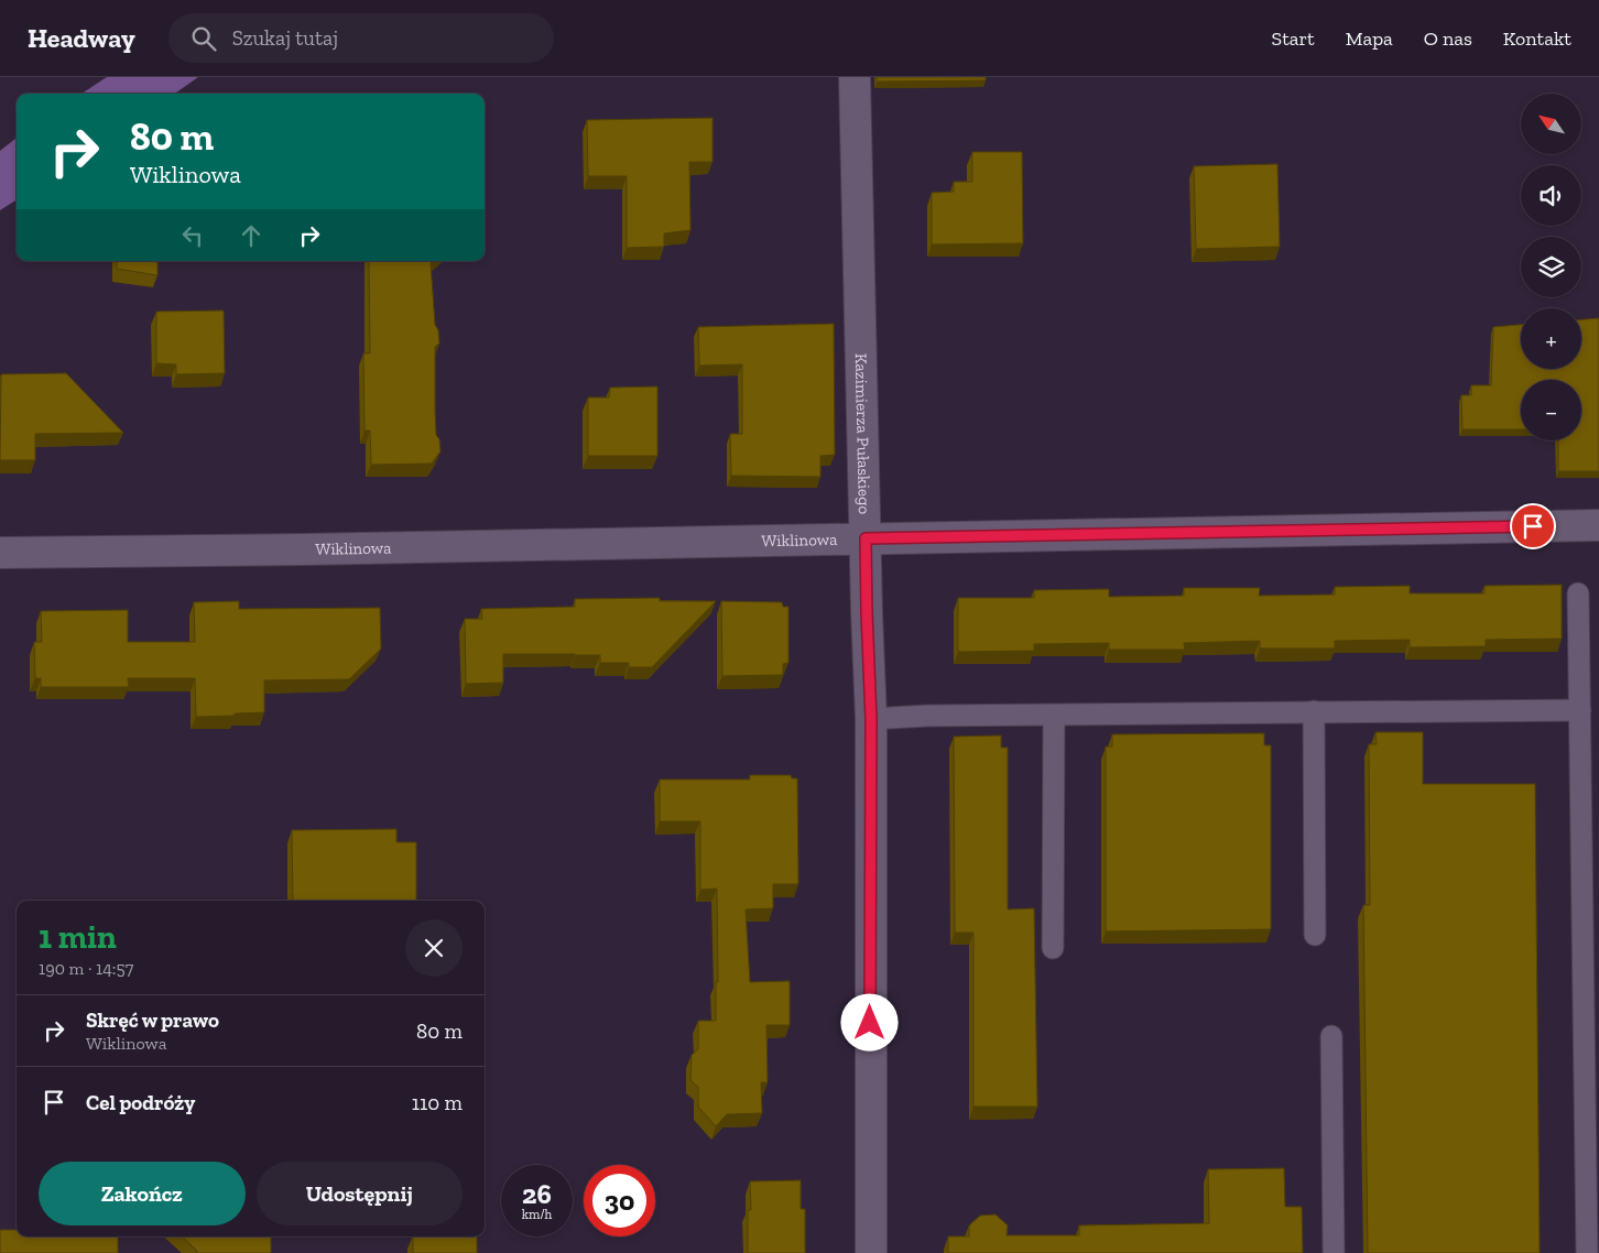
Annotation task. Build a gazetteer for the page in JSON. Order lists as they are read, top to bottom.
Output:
{
  "streets": {
    "street": ["Kazimierza Pułaskiego", "Wiklinowa"]
  },
  "crossings": [
    ["Kazimierza Pułaskiego", "Wiklinowa"]
  ],
  "north": "top left",
  "page": {
    "header": "Headway",
    "search": "Szukaj tutaj",
    "nav": [
      "Start",
      "Mapa",
      "O nas",
      "Kontakt"
    ],
    "map_buttons": ["+", "−"],
    "turn": ["80 m", "Wiklinowa"],
    "heading": ["1 min", "190 m · 14:57"],
    "list": [
      {
        "name": "Skręć w prawo",
        "note": "Wiklinowa",
        "value": "80 m"
      },
      {
        "name": "Cel podróży",
        "value": "110 m"
      }
    ],
    "buttons": ["Zakończ", "Udostępnij"],
    "speed": "26 km/h",
    "limit": "30"
  }
}
